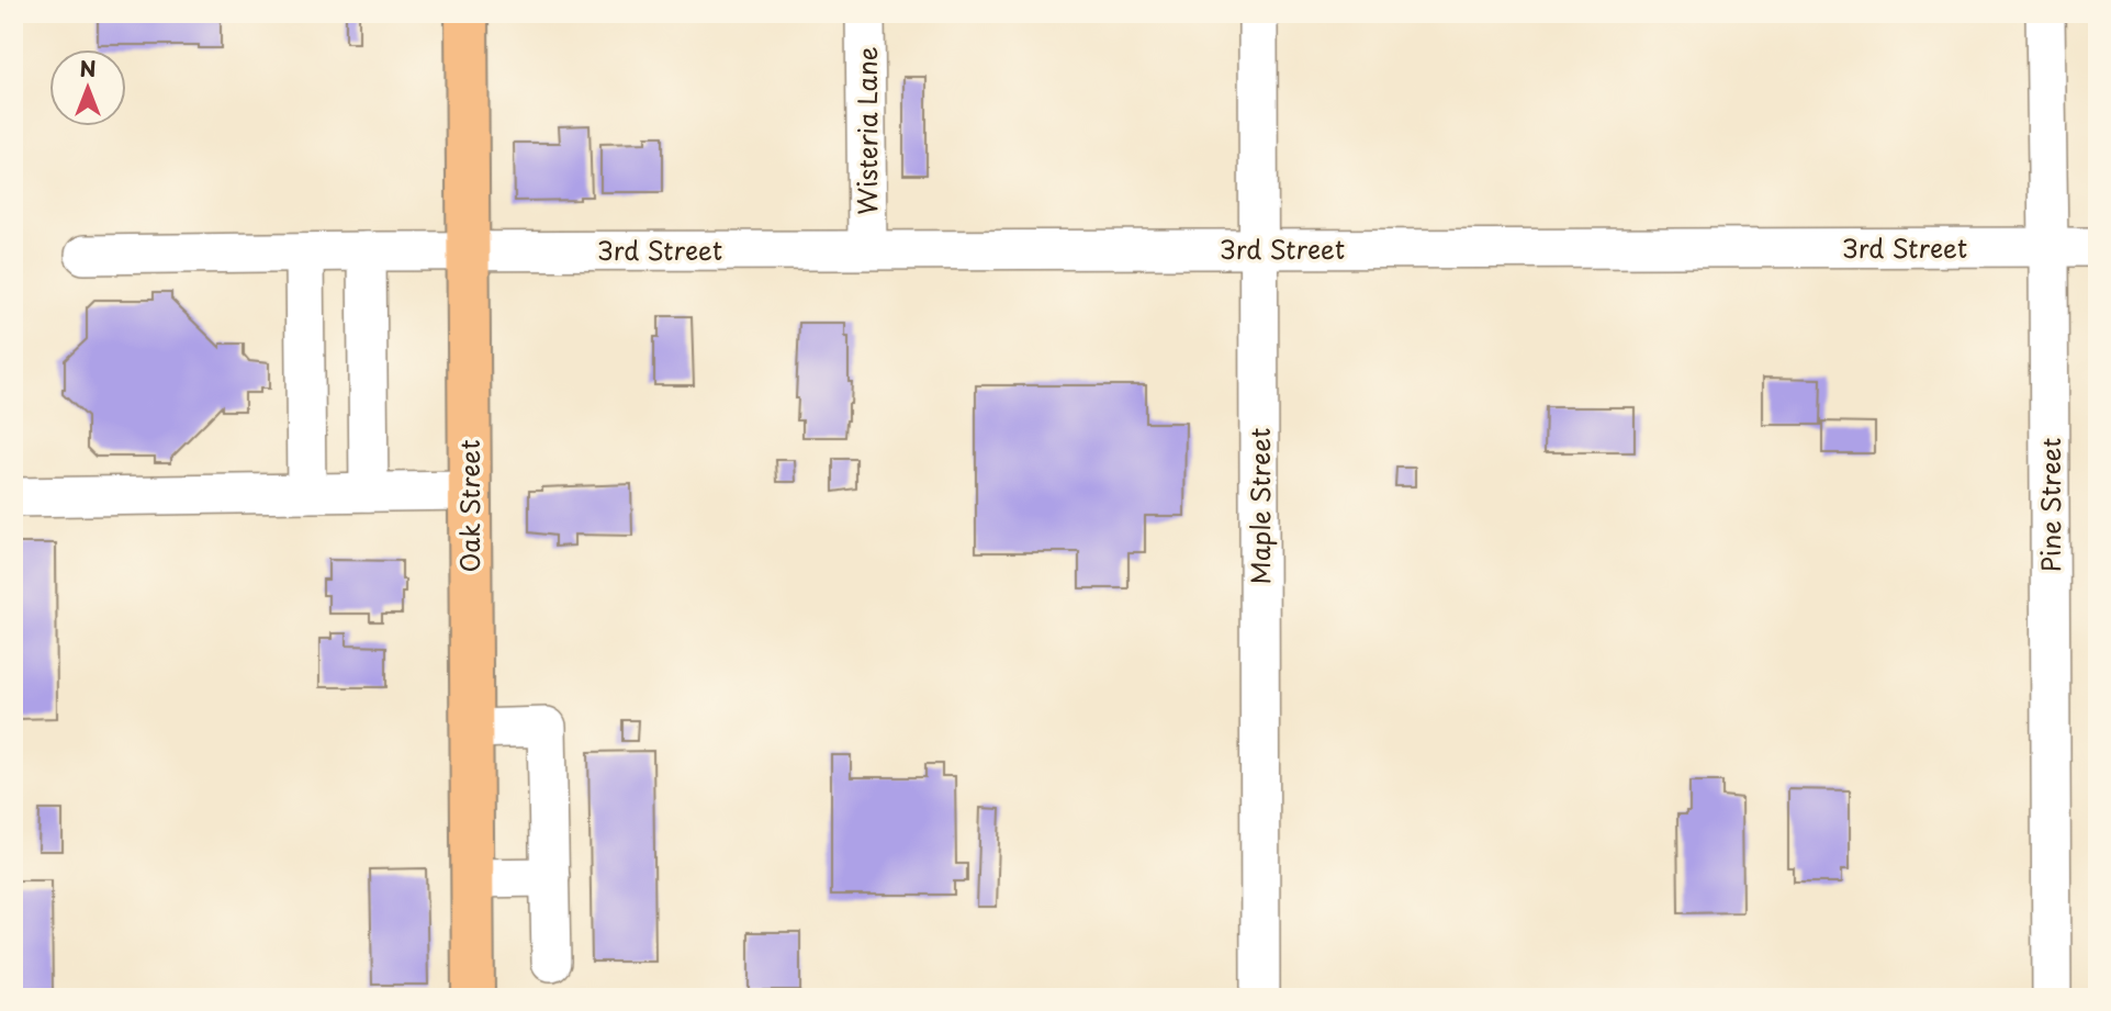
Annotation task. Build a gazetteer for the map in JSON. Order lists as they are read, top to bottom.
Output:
{
  "streets": {
    "main road": ["Oak Street"],
    "street": [
      "Wisteria Lane",
      "3rd Street",
      "Pine Street",
      "Maple Street"
    ]
  },
  "crossings": [
    ["Wisteria Lane", "3rd Street"],
    ["3rd Street", "Pine Street"],
    ["3rd Street", "Oak Street"],
    ["3rd Street", "Maple Street"]
  ],
  "north": "top"
}
